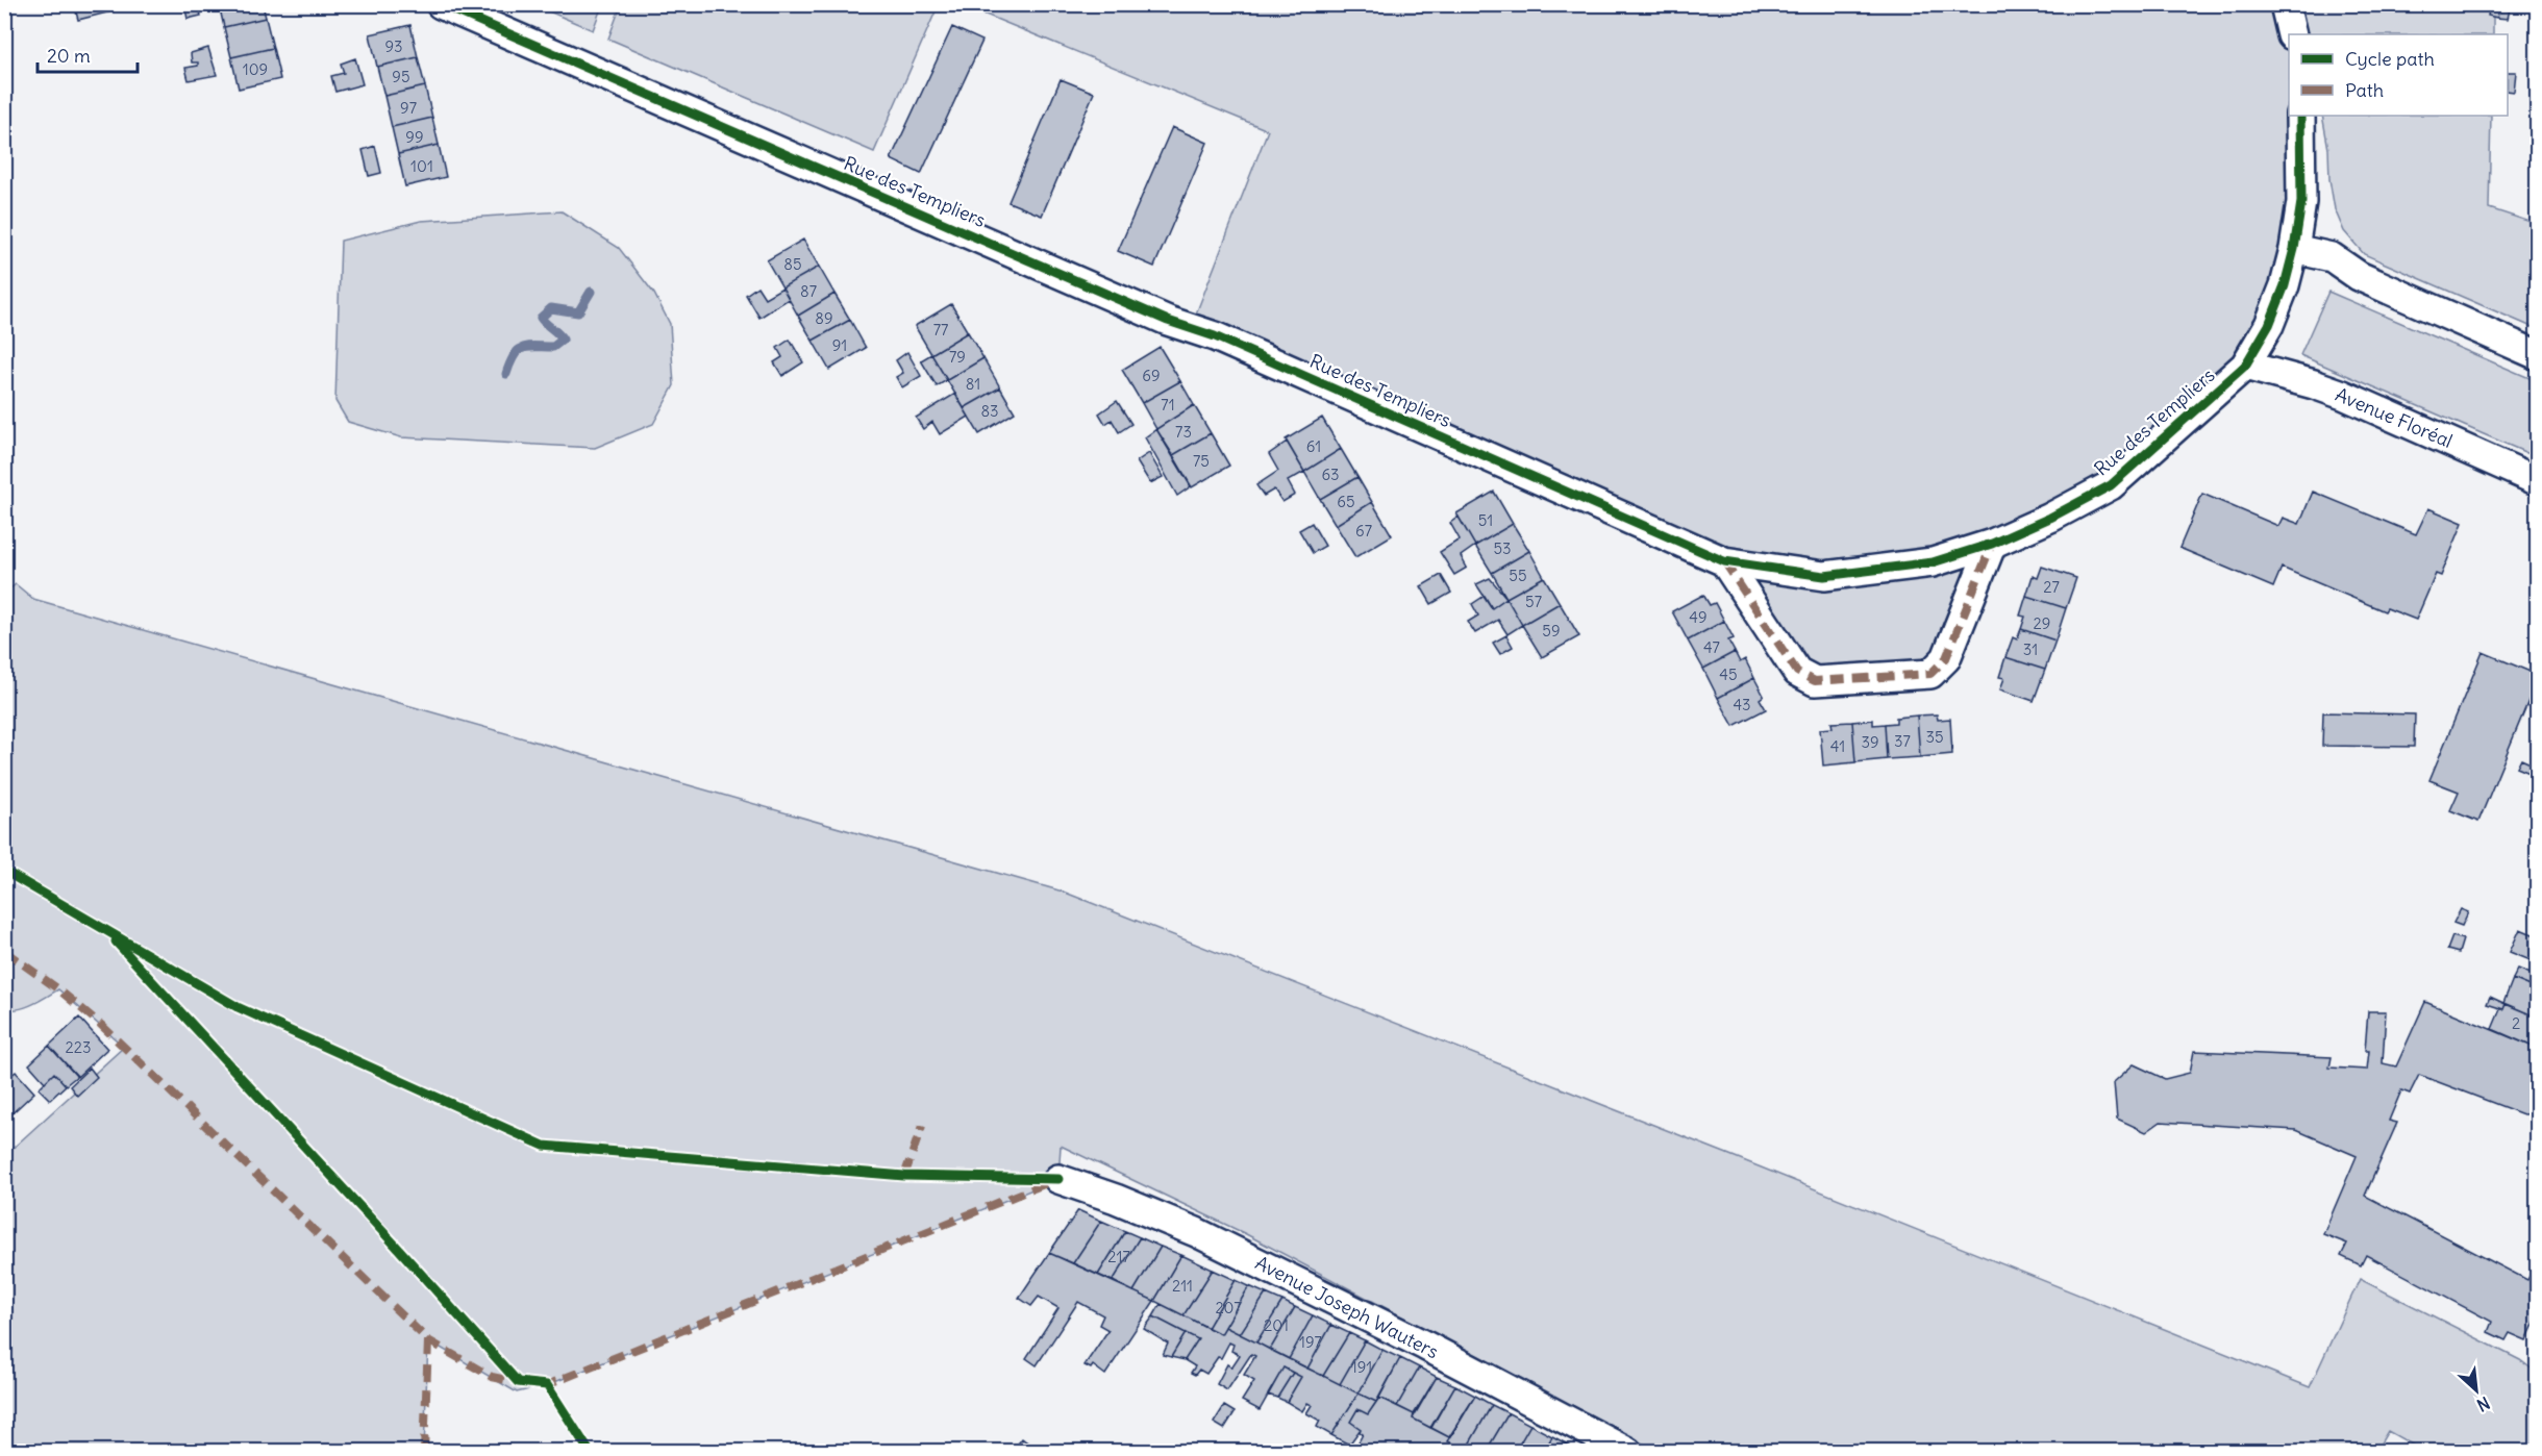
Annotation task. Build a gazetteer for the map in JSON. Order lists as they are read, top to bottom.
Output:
{
  "streets": {
    "street": ["Rue des Templiers", "Avenue Floréal", "Avenue Joseph Wauters"]
  },
  "crossings": [
    ["Rue des Templiers", "Avenue Floréal"]
  ],
  "house_numbers": [
    "93",
    "109",
    "95",
    "97",
    "99",
    "101",
    "85",
    "87",
    "89",
    "77",
    "91",
    "79",
    "69",
    "81",
    "71",
    "83",
    "73",
    "61",
    "75",
    "63",
    "65",
    "51",
    "67",
    "53",
    "55",
    "27",
    "57",
    "49",
    "29",
    "59",
    "47",
    "31",
    "45",
    "43",
    "35",
    "37",
    "39",
    "41",
    "2",
    "223",
    "217",
    "211",
    "207",
    "201",
    "197",
    "191"
  ],
  "legend": ["Cycle path", "Path"],
  "scale_bar": "20 m",
  "north": "bottom right"
}
